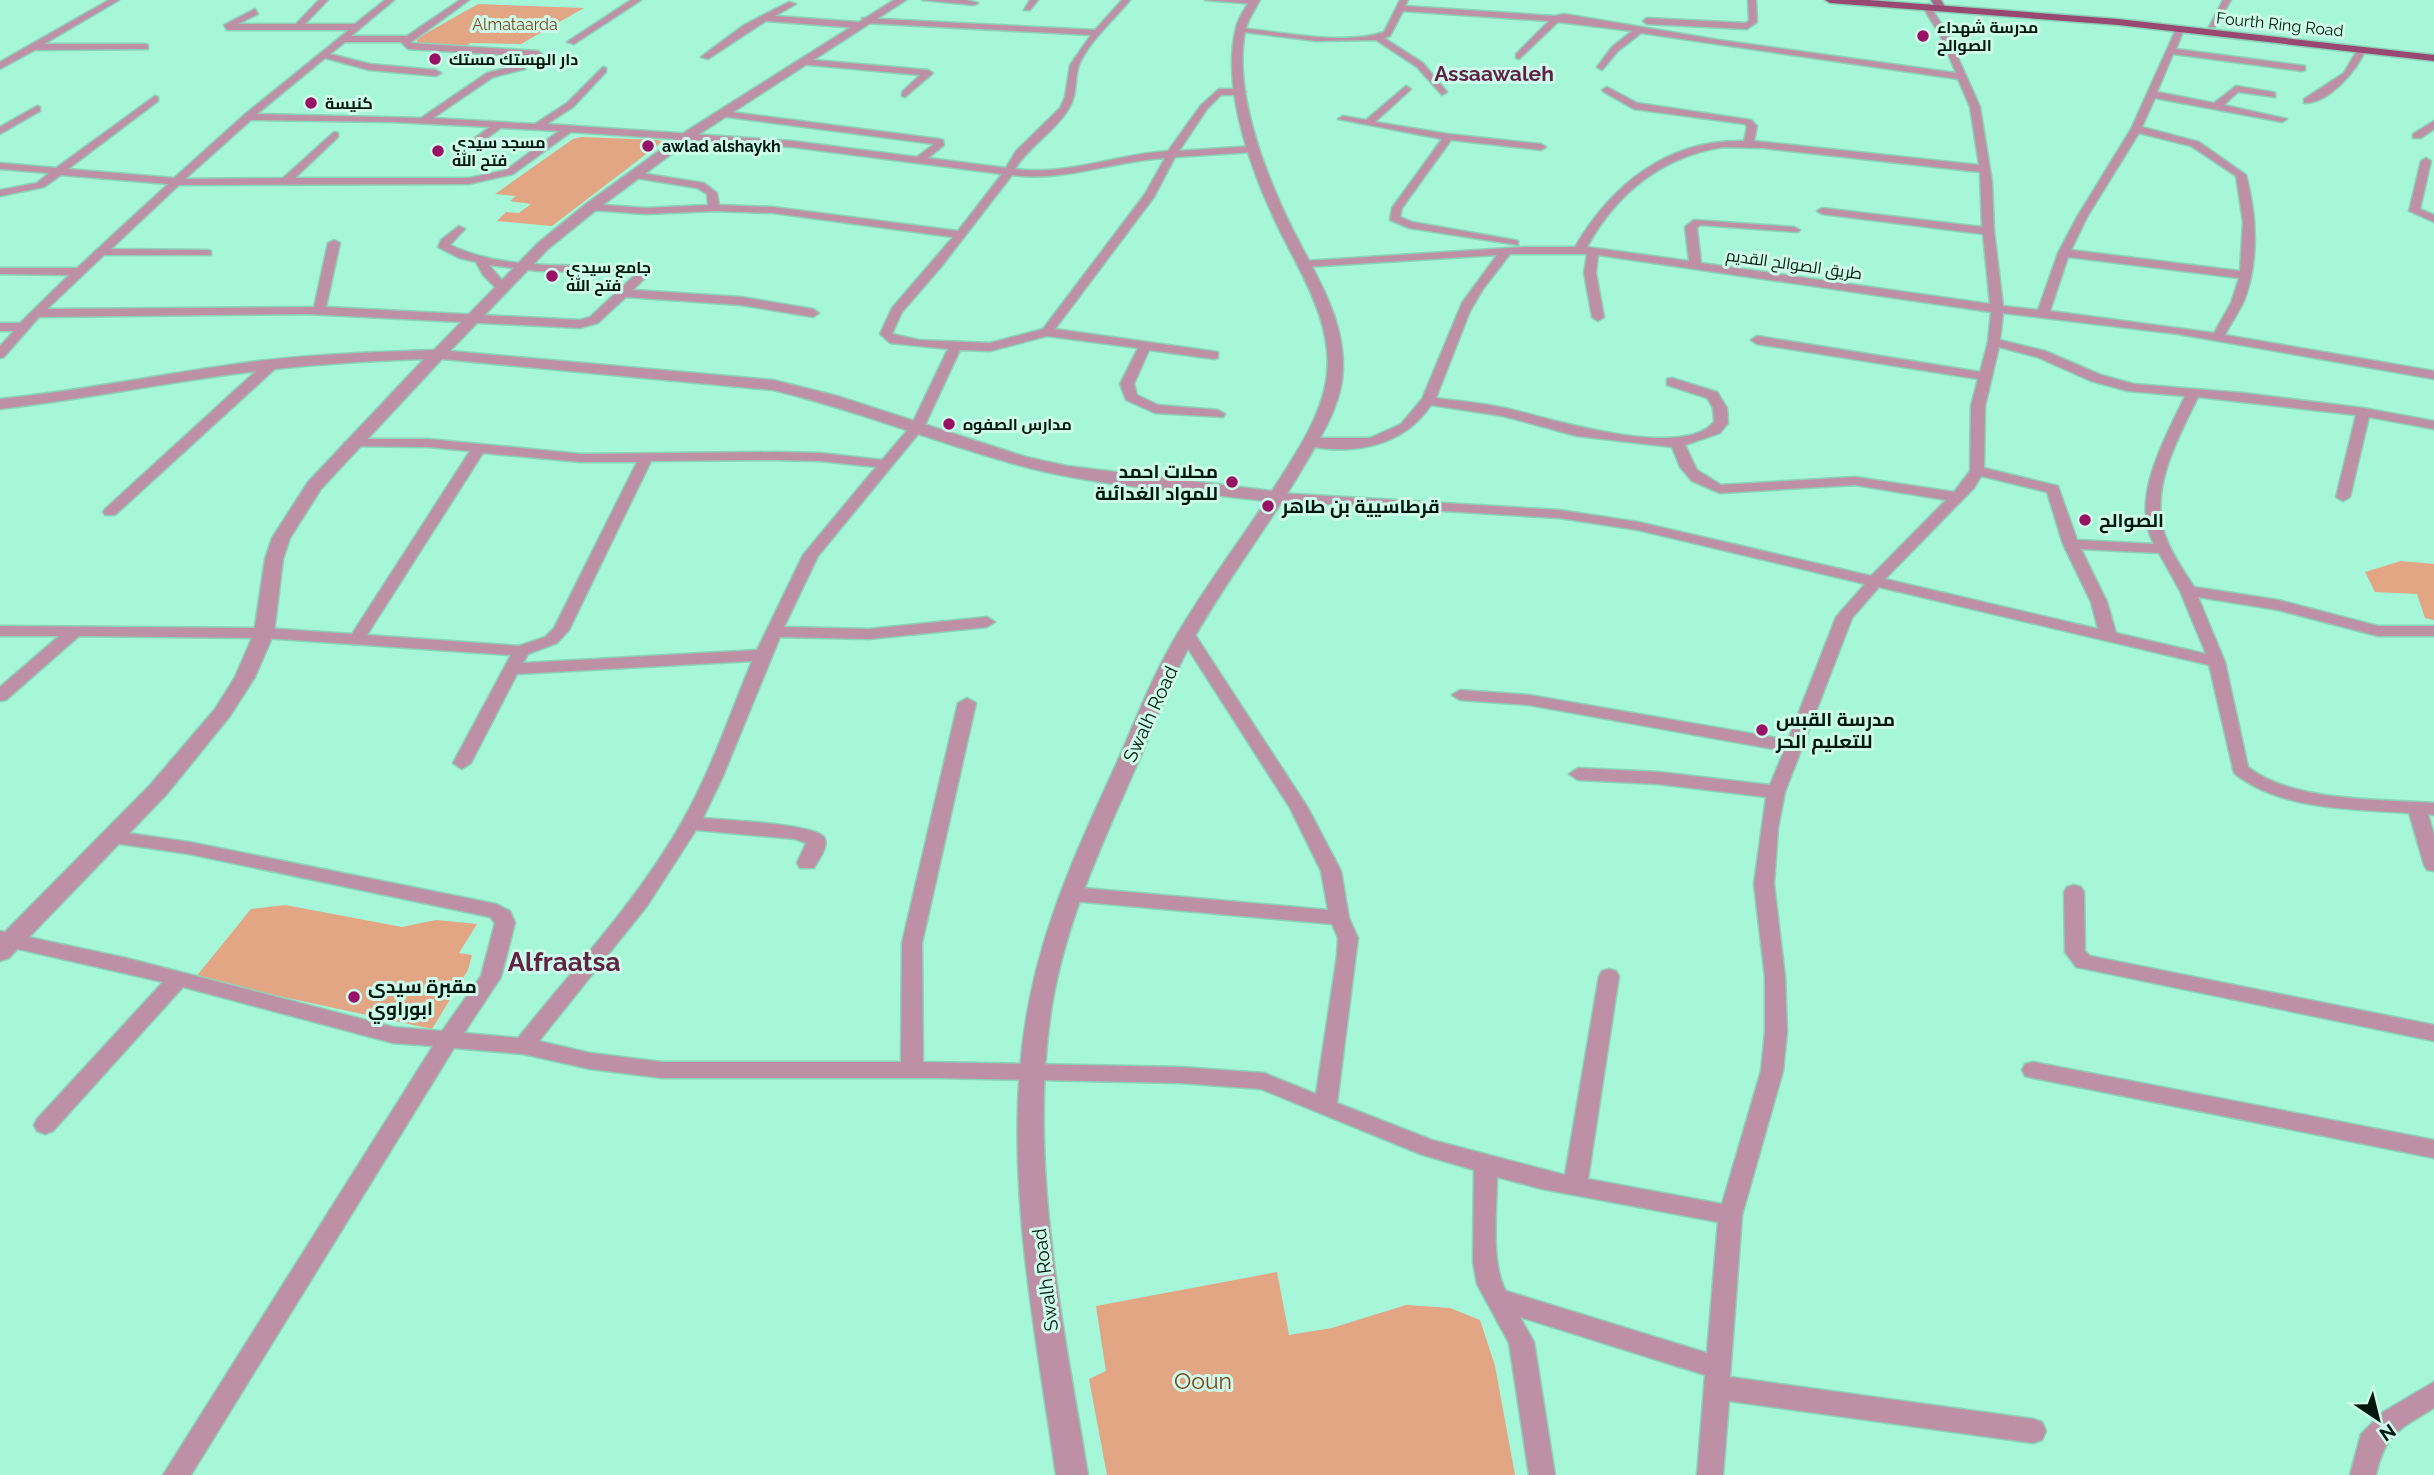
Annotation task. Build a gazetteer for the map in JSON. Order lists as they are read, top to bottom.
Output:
{
  "streets": {
    "main road": ["Fourth Ring Road"],
    "street": ["طريق الصوالح القديم", "Swalh Road"]
  },
  "crossings": [
    ["طريق الصوالح القديم", "Swalh Road"]
  ],
  "districts": ["Assaawaleh", "Alfraatsa"],
  "parks": ["Almataarda", "Ooun"],
  "places": [
    "مدرسة شهداء الصوالح",
    "دار الهستك مستك",
    "كنيسة",
    "awlad alshaykh",
    "مسجد سيدي فتح الله",
    "جامع سيدي فتح الله",
    "مدارس الصفوه",
    "محلات احمد للمواد الغدائىة",
    "قرطاسيية بن طاهر",
    "الصوالح",
    "مدرسة القبس للتعليم الحر",
    "مقبرة سيدى ابوراوي"
  ],
  "north": "bottom right"
}
